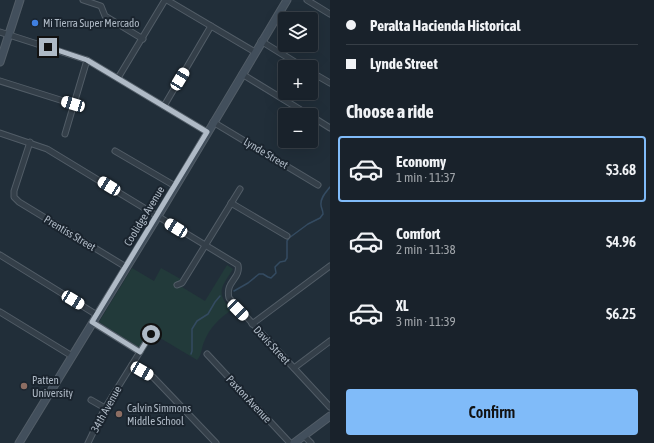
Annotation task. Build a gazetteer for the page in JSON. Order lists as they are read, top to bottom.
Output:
{
  "streets": {
    "street": [
      "Lynde Street",
      "Coolidge Avenue",
      "Prentiss Street",
      "Davis Street",
      "Paxton Avenue",
      "34th Avenue"
    ]
  },
  "crossings": [
    ["Lynde Street", "Coolidge Avenue"],
    ["Coolidge Avenue", "Prentiss Street"],
    ["Coolidge Avenue", "Davis Street"],
    ["Prentiss Street", "Davis Street"]
  ],
  "places": ["Mi Tierra Super Mercado", "Patten University", "Calvin Simmons Middle School"],
  "page": {
    "banner": ["Peralta Hacienda Historical", "Lynde Street"],
    "map_buttons": ["+", "−"],
    "heading": "Choose a ride",
    "list": [
      {
        "name": "Economy",
        "note": "1 min · 11:37",
        "value": "$3.68"
      },
      {
        "name": "Comfort",
        "note": "2 min · 11:38",
        "value": "$4.96"
      },
      {
        "name": "XL",
        "note": "3 min · 11:39",
        "value": "$6.25"
      }
    ],
    "buttons": "Confirm"
  }
}
